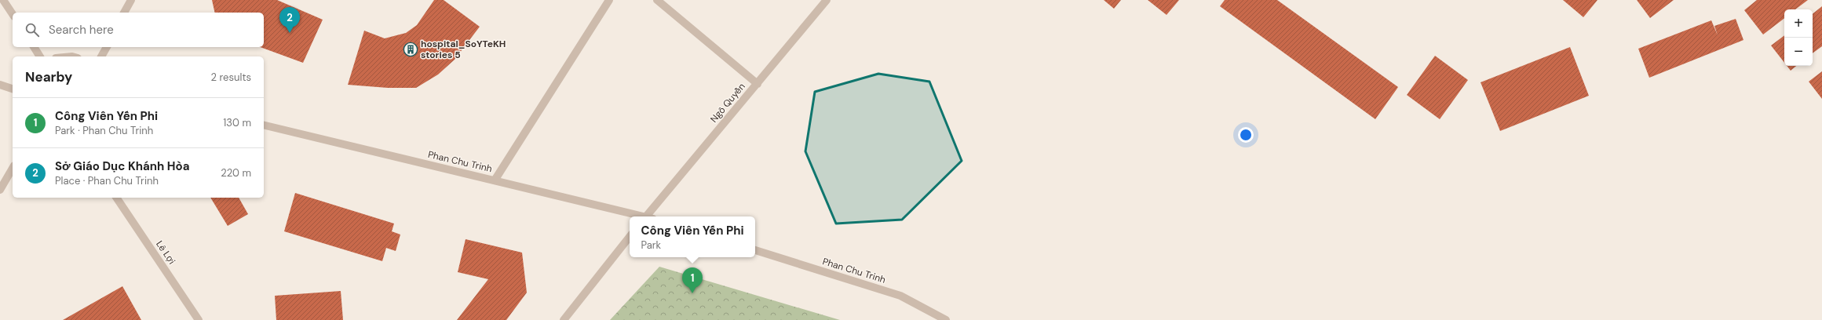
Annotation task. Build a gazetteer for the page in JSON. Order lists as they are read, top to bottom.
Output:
{
  "streets": {
    "street": ["Ngô Quyền", "Phan Chu Trinh", "Lê Lợi"]
  },
  "places": {
    "building": ["hospital_SoYTeKH stories 5"]
  },
  "page": {
    "pins": ["2", "1"],
    "map_buttons": ["+", "−"],
    "search": "Search here",
    "heading": ["Nearby", "2 results"],
    "list": [
      {
        "mark": "1",
        "name": "Công Viên Yến Phi",
        "note": "Park · Phan Chu Trinh",
        "value": "130 m"
      },
      {
        "mark": "2",
        "name": "Sở Giáo Dục Khánh Hòa",
        "note": "Place · Phan Chu Trinh",
        "value": "220 m"
      }
    ],
    "popup": ["Công Viên Yến Phi", "Park"]
  }
}
